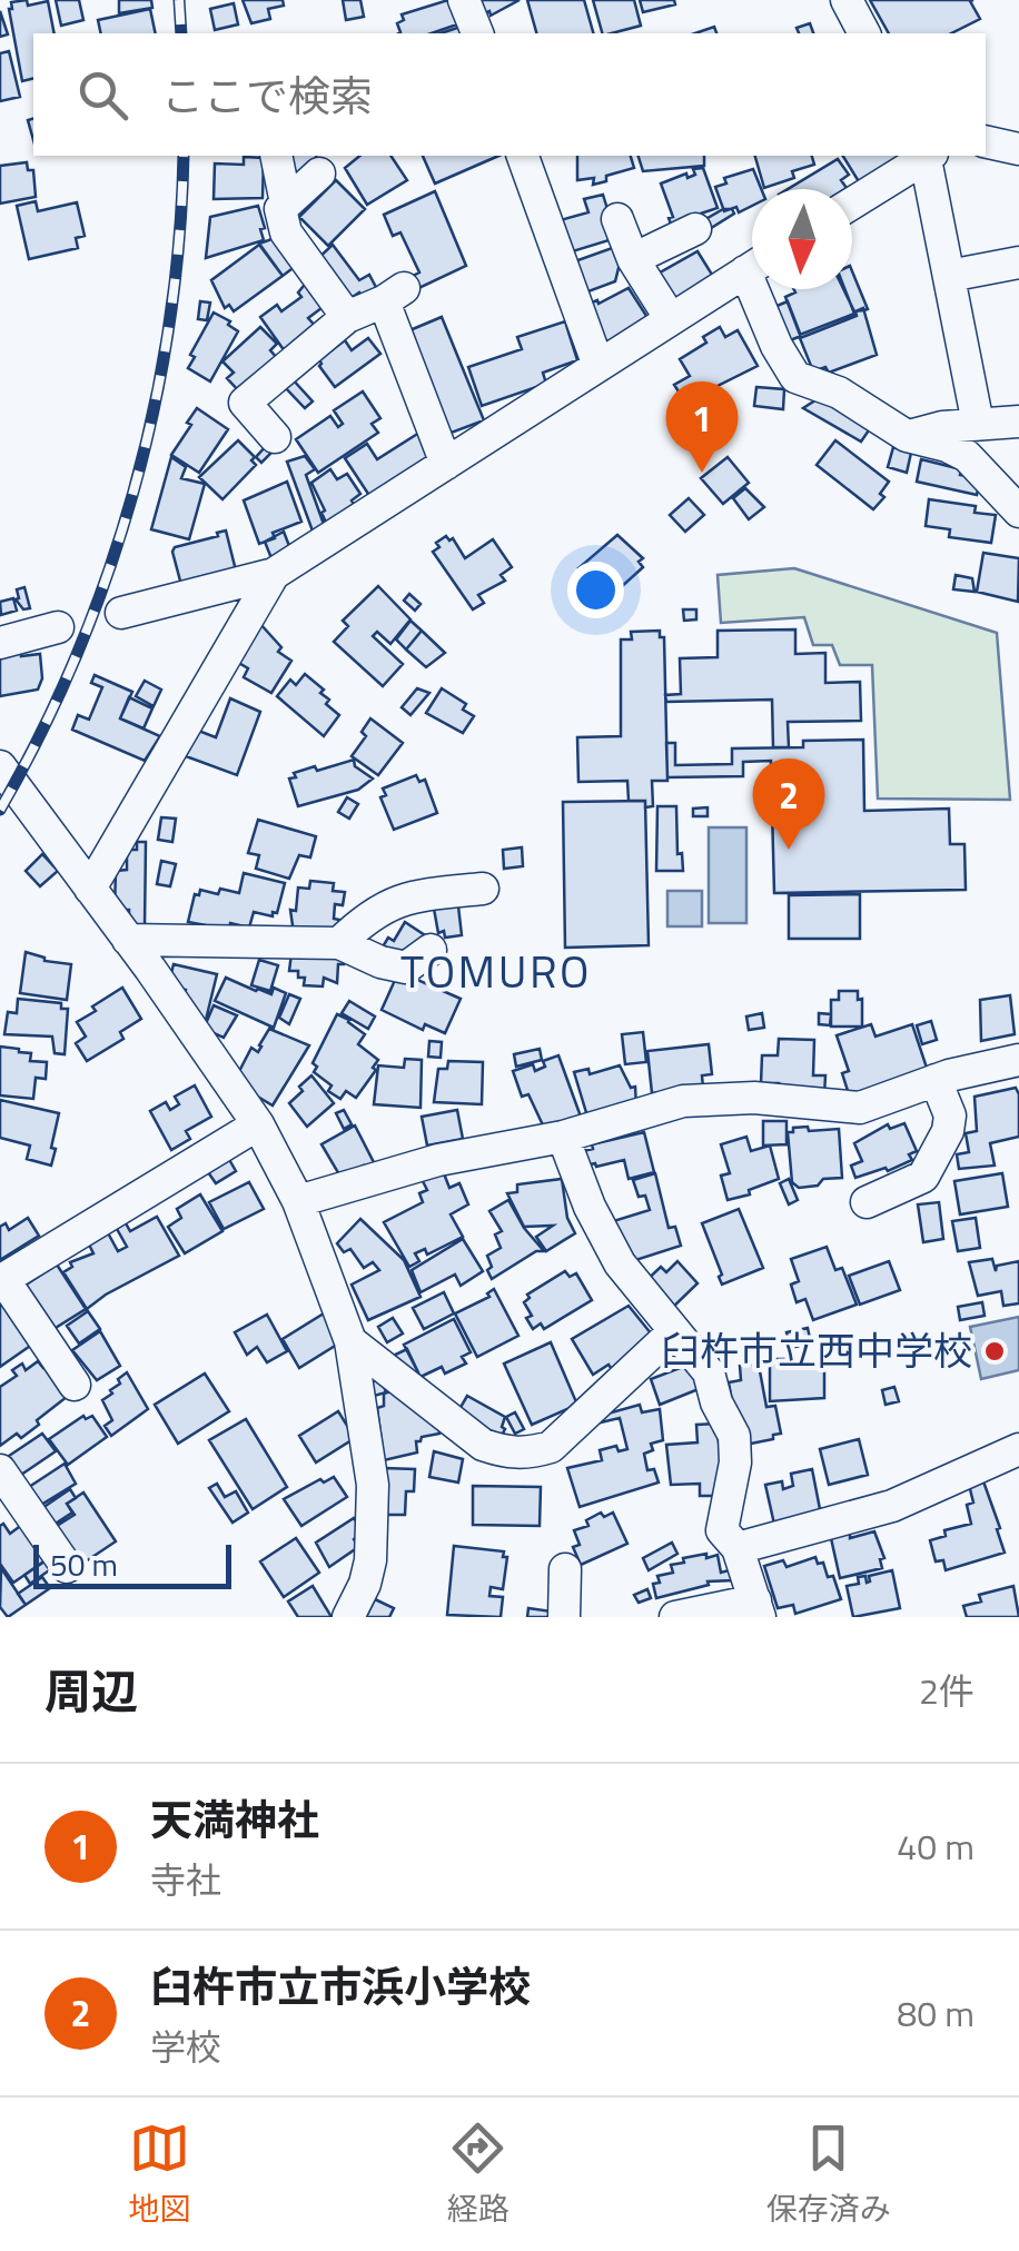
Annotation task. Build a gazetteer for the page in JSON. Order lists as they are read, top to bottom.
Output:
{
  "districts": ["TOMURO"],
  "places": ["臼杵市立西中学校"],
  "scale_bar": "50 m",
  "north": "bottom",
  "page": {
    "search": "ここで検索",
    "pins": ["1", "2"],
    "scale": "50 m",
    "heading": ["周辺", "2件"],
    "list": [
      {
        "mark": "1",
        "name": "天満神社",
        "note": "寺社",
        "value": "40 m"
      },
      {
        "mark": "2",
        "name": "臼杵市立市浜小学校",
        "note": "学校",
        "value": "80 m"
      }
    ],
    "nav": ["地図", "経路", "保存済み"]
  }
}
